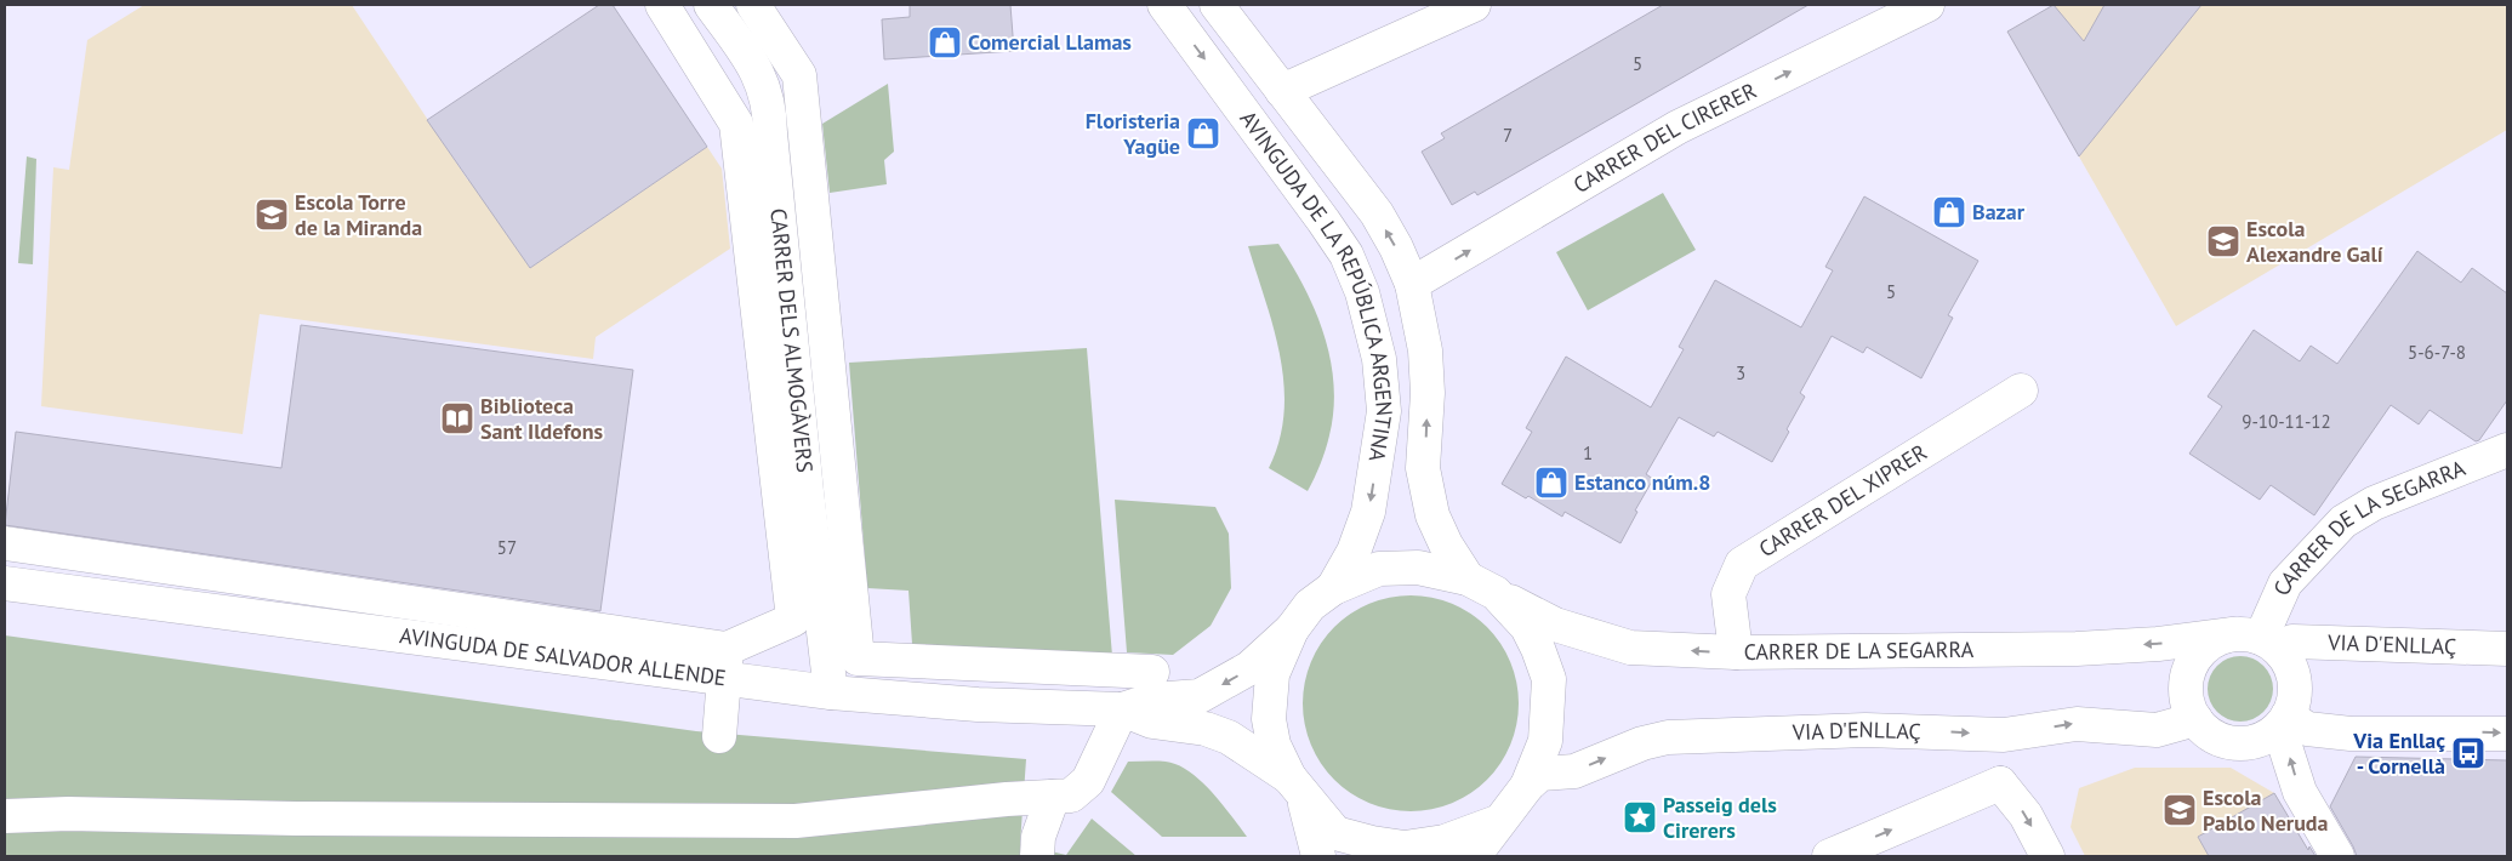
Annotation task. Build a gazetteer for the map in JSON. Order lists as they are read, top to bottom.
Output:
{
  "streets": {
    "street": [
      "CARRER DEL CIRERER",
      "AVINGUDA DE LA REPÚBLICA ARGENTINA",
      "CARRER DELS ALMOGÀVERS",
      "CARRER DEL XIPRER",
      "CARRER DE LA SEGARRA",
      "VIA D'ENLLAÇ",
      "AVINGUDA DE SALVADOR ALLENDE"
    ]
  },
  "crossings": [
    ["CARRER DEL CIRERER", "AVINGUDA DE LA REPÚBLICA ARGENTINA"],
    ["AVINGUDA DE LA REPÚBLICA ARGENTINA", "CARRER DE LA SEGARRA"],
    ["AVINGUDA DE LA REPÚBLICA ARGENTINA", "VIA D'ENLLAÇ"],
    ["CARRER DELS ALMOGÀVERS", "AVINGUDA DE SALVADOR ALLENDE"],
    ["CARRER DEL XIPRER", "CARRER DE LA SEGARRA"],
    ["CARRER DE LA SEGARRA", "VIA D'ENLLAÇ"]
  ],
  "one_way": ["CARRER DE LA SEGARRA"],
  "places": {
    "shop": [
      "Comercial Llamas",
      "Floristeria Yagüe",
      "Bazar",
      "Estanco núm.8"
    ],
    "school or university": ["Escola Torre de la Miranda", "Escola Alexandre Galí", "Escola Pablo Neruda"],
    "library": ["Biblioteca Sant Ildefons"],
    "bus stop": ["Via Enllaç - Cornellà"],
    "place": ["Passeig dels Cirerers"]
  },
  "house_numbers": [
    "5",
    "7",
    "5",
    "5-6-7-8",
    "3",
    "9-10-11-12",
    "1",
    "57"
  ]
}
